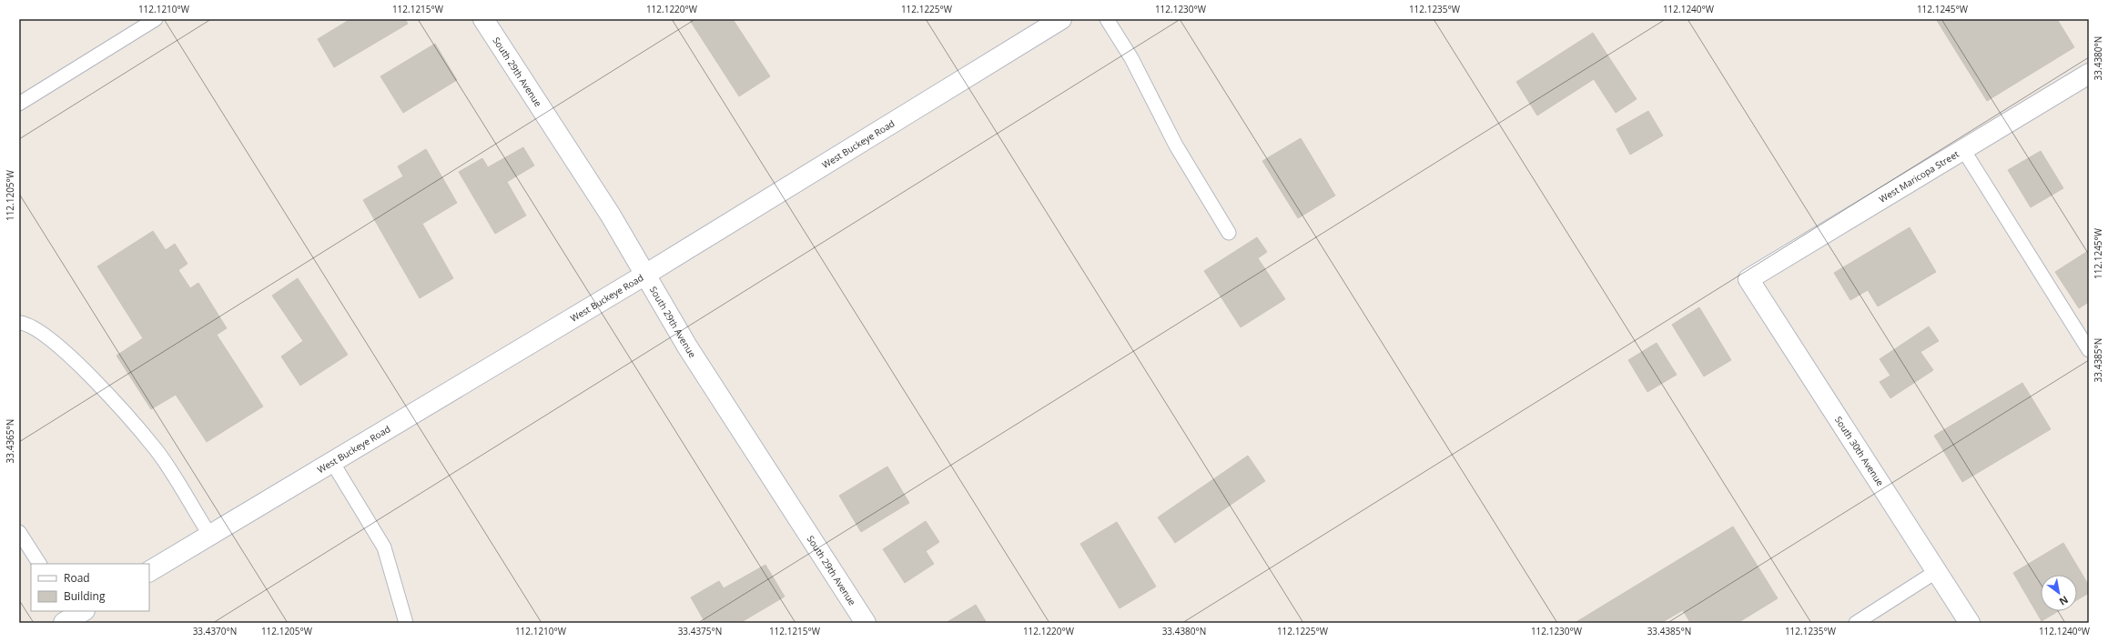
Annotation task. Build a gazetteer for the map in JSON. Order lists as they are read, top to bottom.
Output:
{
  "streets": {
    "street": [
      "South 29th Avenue",
      "West Buckeye Road",
      "West Maricopa Street",
      "South 30th Avenue"
    ]
  },
  "crossings": [
    ["South 29th Avenue", "West Buckeye Road"],
    ["West Maricopa Street", "South 30th Avenue"]
  ],
  "legend": ["Road", "Building"],
  "north": "bottom right",
  "coordinates": [
    "112.1210°W",
    "112.1215°W",
    "112.1220°W",
    "112.1225°W",
    "112.1230°W",
    "112.1235°W",
    "112.1240°W",
    "112.1245°W",
    "33.4380°N",
    "112.1205°W",
    "33.4385°N",
    "33.4365°N",
    "33.4370°N",
    "33.4375°N"
  ]
}
